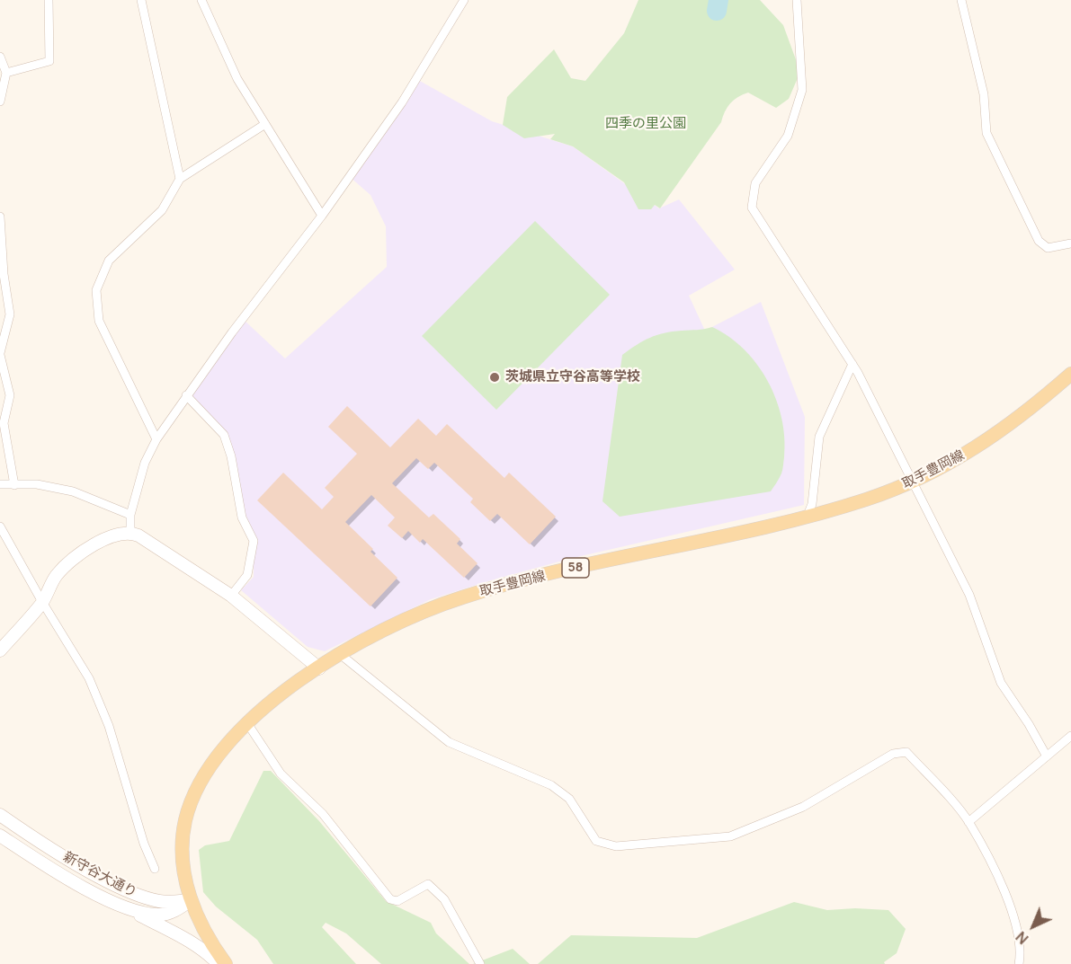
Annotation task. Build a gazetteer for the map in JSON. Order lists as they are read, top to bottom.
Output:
{
  "streets": {
    "main road": ["取手豊岡線", "58"],
    "street": ["新守谷大通り"]
  },
  "crossings": [
    ["取手豊岡線", "新守谷大通り"]
  ],
  "parks": ["四季の里公園"],
  "places": ["茨城県立守谷高等学校"],
  "north": "bottom left"
}
